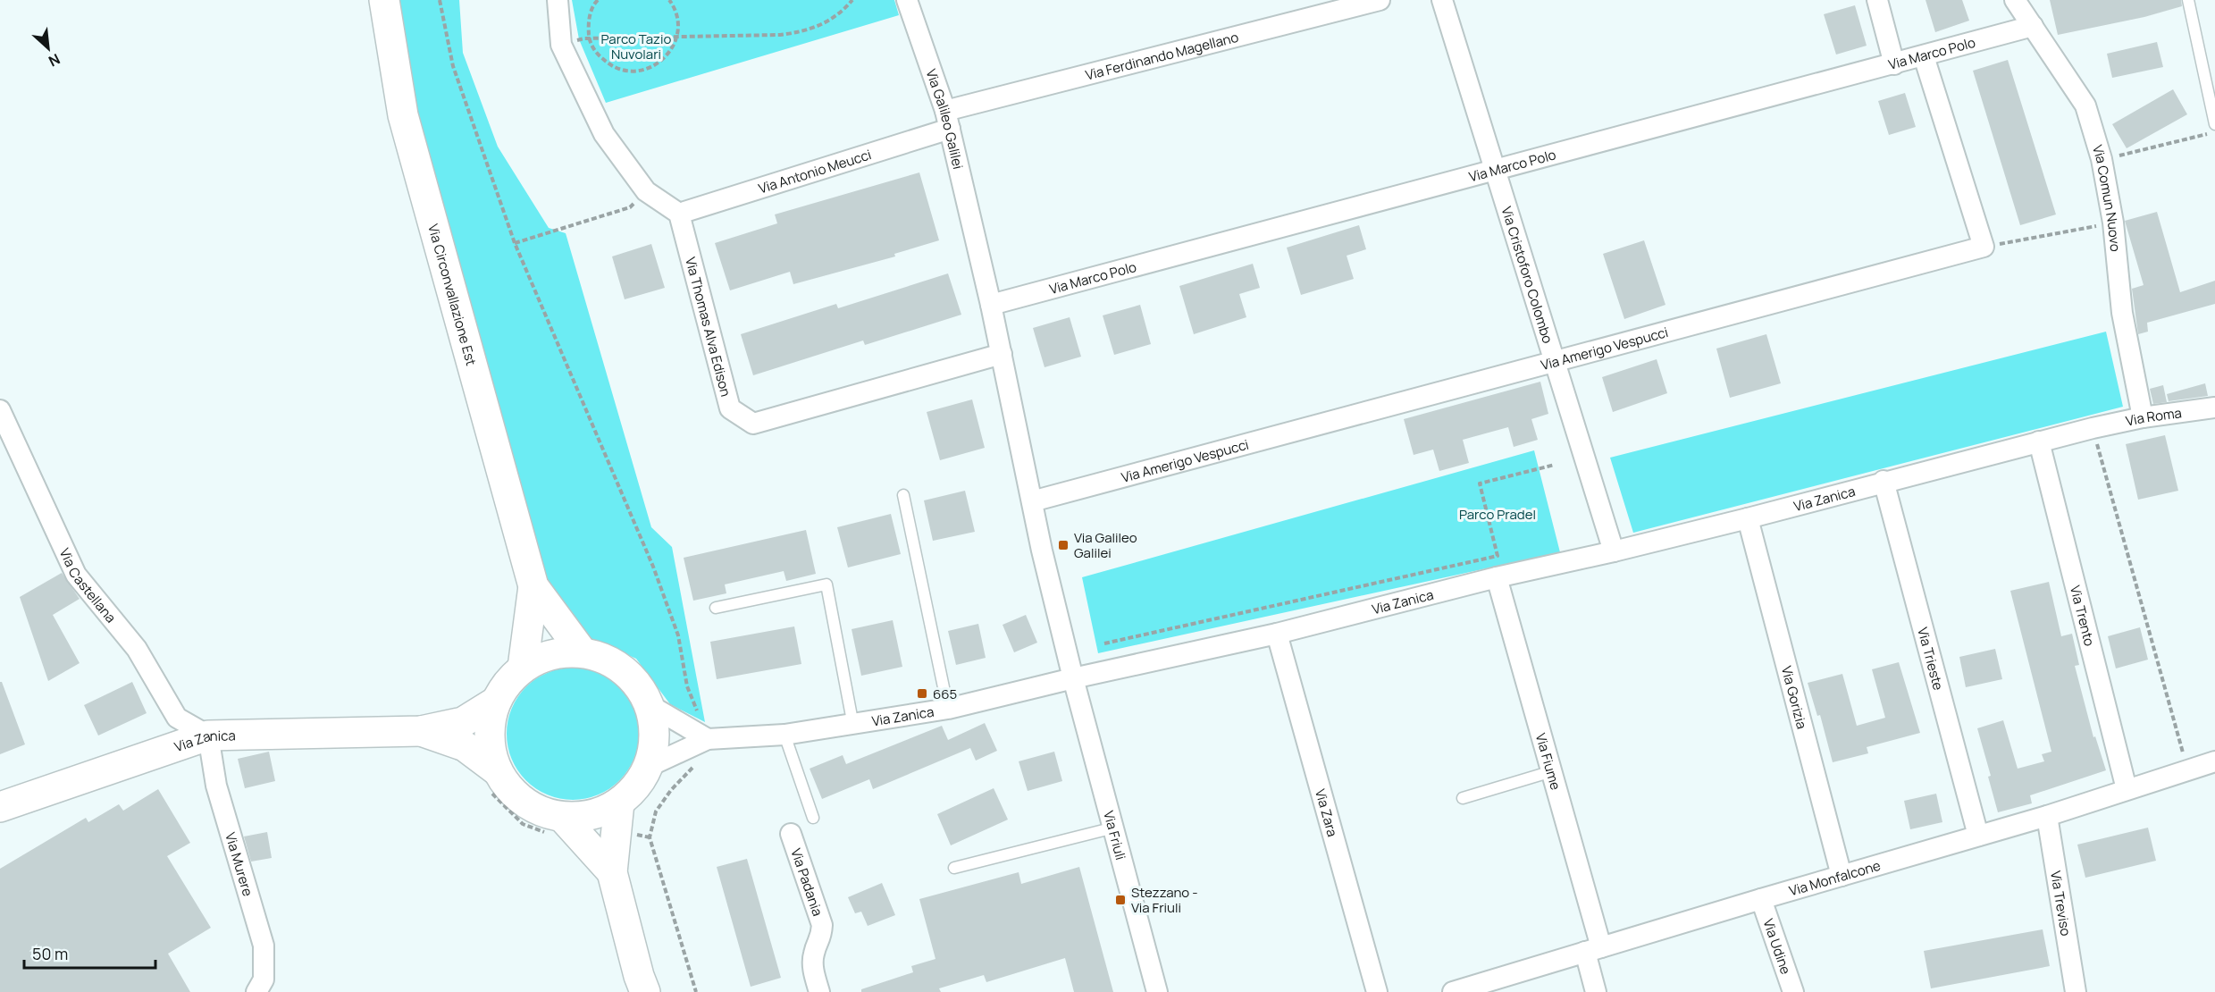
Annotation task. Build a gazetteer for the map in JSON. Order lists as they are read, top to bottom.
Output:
{
  "streets": {
    "main road": ["Via Circonvallazione Est", "Via Zanica"],
    "street": [
      "Via Marco Polo",
      "Via Ferdinando Magellano",
      "Via Galileo Galilei",
      "Via Antonio Meucci",
      "Via Comun Nuovo",
      "Via Cristoforo Colombo",
      "Via Thomas Alva Edison",
      "Via Amerigo Vespucci",
      "Via Roma",
      "Via Castellana",
      "Via Trento",
      "Via Trieste",
      "Via Gorizia",
      "Via Fiume",
      "Via Zara",
      "Via Friuli",
      "Via Murere",
      "Via Monfalcone",
      "Via Padania",
      "Via Treviso",
      "Via Udine"
    ]
  },
  "crossings": [
    ["Via Marco Polo", "Via Galileo Galilei"],
    ["Via Marco Polo", "Via Comun Nuovo"],
    ["Via Marco Polo", "Via Cristoforo Colombo"],
    ["Via Ferdinando Magellano", "Via Galileo Galilei"],
    ["Via Ferdinando Magellano", "Via Antonio Meucci"],
    ["Via Galileo Galilei", "Via Antonio Meucci"],
    ["Via Galileo Galilei", "Via Thomas Alva Edison"],
    ["Via Galileo Galilei", "Via Amerigo Vespucci"],
    ["Via Galileo Galilei", "Via Zanica"],
    ["Via Galileo Galilei", "Via Friuli"],
    ["Via Antonio Meucci", "Via Thomas Alva Edison"],
    ["Via Comun Nuovo", "Via Roma"],
    ["Via Cristoforo Colombo", "Via Amerigo Vespucci"],
    ["Via Cristoforo Colombo", "Via Zanica"],
    ["Via Circonvallazione Est", "Via Zanica"],
    ["Via Roma", "Via Zanica"],
    ["Via Zanica", "Via Castellana"],
    ["Via Zanica", "Via Trento"],
    ["Via Zanica", "Via Trieste"],
    ["Via Zanica", "Via Gorizia"],
    ["Via Zanica", "Via Fiume"],
    ["Via Zanica", "Via Zara"],
    ["Via Zanica", "Via Friuli"],
    ["Via Zanica", "Via Murere"],
    ["Via Castellana", "Via Murere"],
    ["Via Trento", "Via Monfalcone"],
    ["Via Trieste", "Via Monfalcone"],
    ["Via Gorizia", "Via Monfalcone"],
    ["Via Fiume", "Via Monfalcone"],
    ["Via Monfalcone", "Via Treviso"],
    ["Via Monfalcone", "Via Udine"]
  ],
  "parks": ["Parco Tazio Nuvolari", "Parco Pradel"],
  "places": {
    "transit": ["Via Galileo Galilei", "665", "Stezzano - Via Friuli"]
  },
  "scale_bar": "50 m",
  "north": "bottom right"
}
